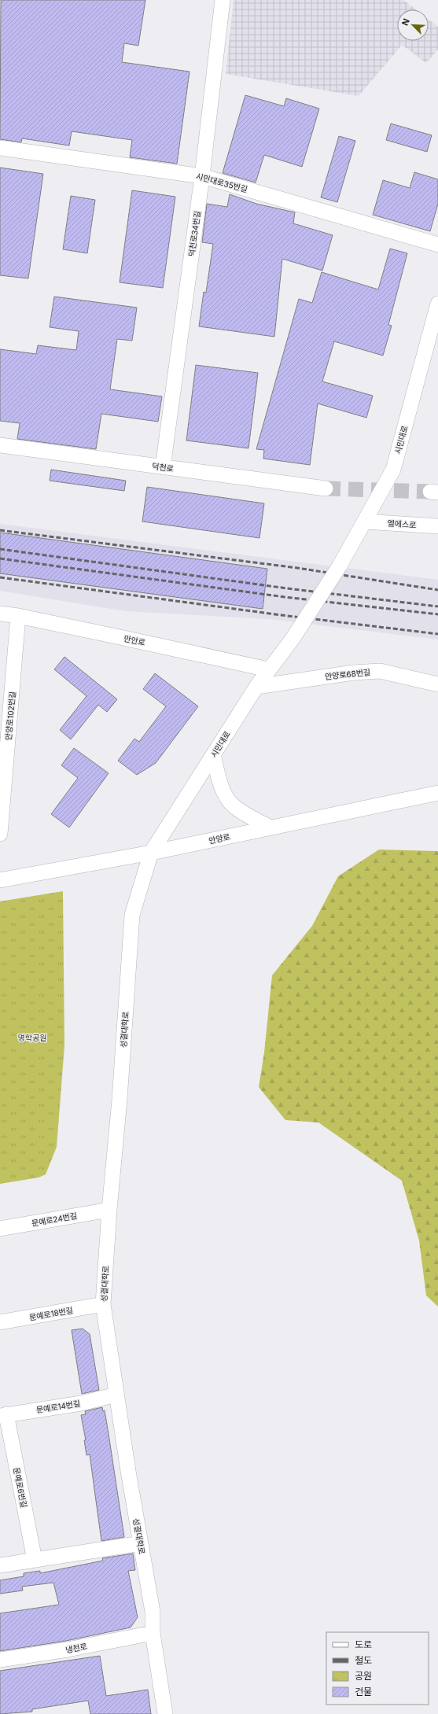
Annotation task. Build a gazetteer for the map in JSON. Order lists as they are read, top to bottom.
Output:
{
  "streets": {
    "street": [
      "시민대로35번길",
      "덕천로34번길",
      "시민대로",
      "덕천로",
      "엘에스로",
      "만안로",
      "안양로68번길",
      "안양로102번길",
      "안양로",
      "성결대학로",
      "문예로24번길",
      "문예로18번길",
      "문예로14번길",
      "문예로6번길",
      "냉천로"
    ]
  },
  "crossings": [
    ["시민대로35번길", "덕천로34번길"],
    ["덕천로34번길", "덕천로"],
    ["시민대로", "엘에스로"],
    ["시민대로", "만안로"],
    ["시민대로", "안양로68번길"],
    ["시민대로", "안양로"],
    ["시민대로", "성결대학로"],
    ["만안로", "안양로102번길"],
    ["안양로", "성결대학로"],
    ["성결대학로", "문예로24번길"],
    ["성결대학로", "문예로18번길"],
    ["성결대학로", "문예로14번길"],
    ["성결대학로", "냉천로"],
    ["문예로14번길", "문예로6번길"]
  ],
  "parks": ["명학공원"],
  "legend": [
    "도로",
    "철도",
    "공원",
    "건물"
  ],
  "north": "top left"
}
